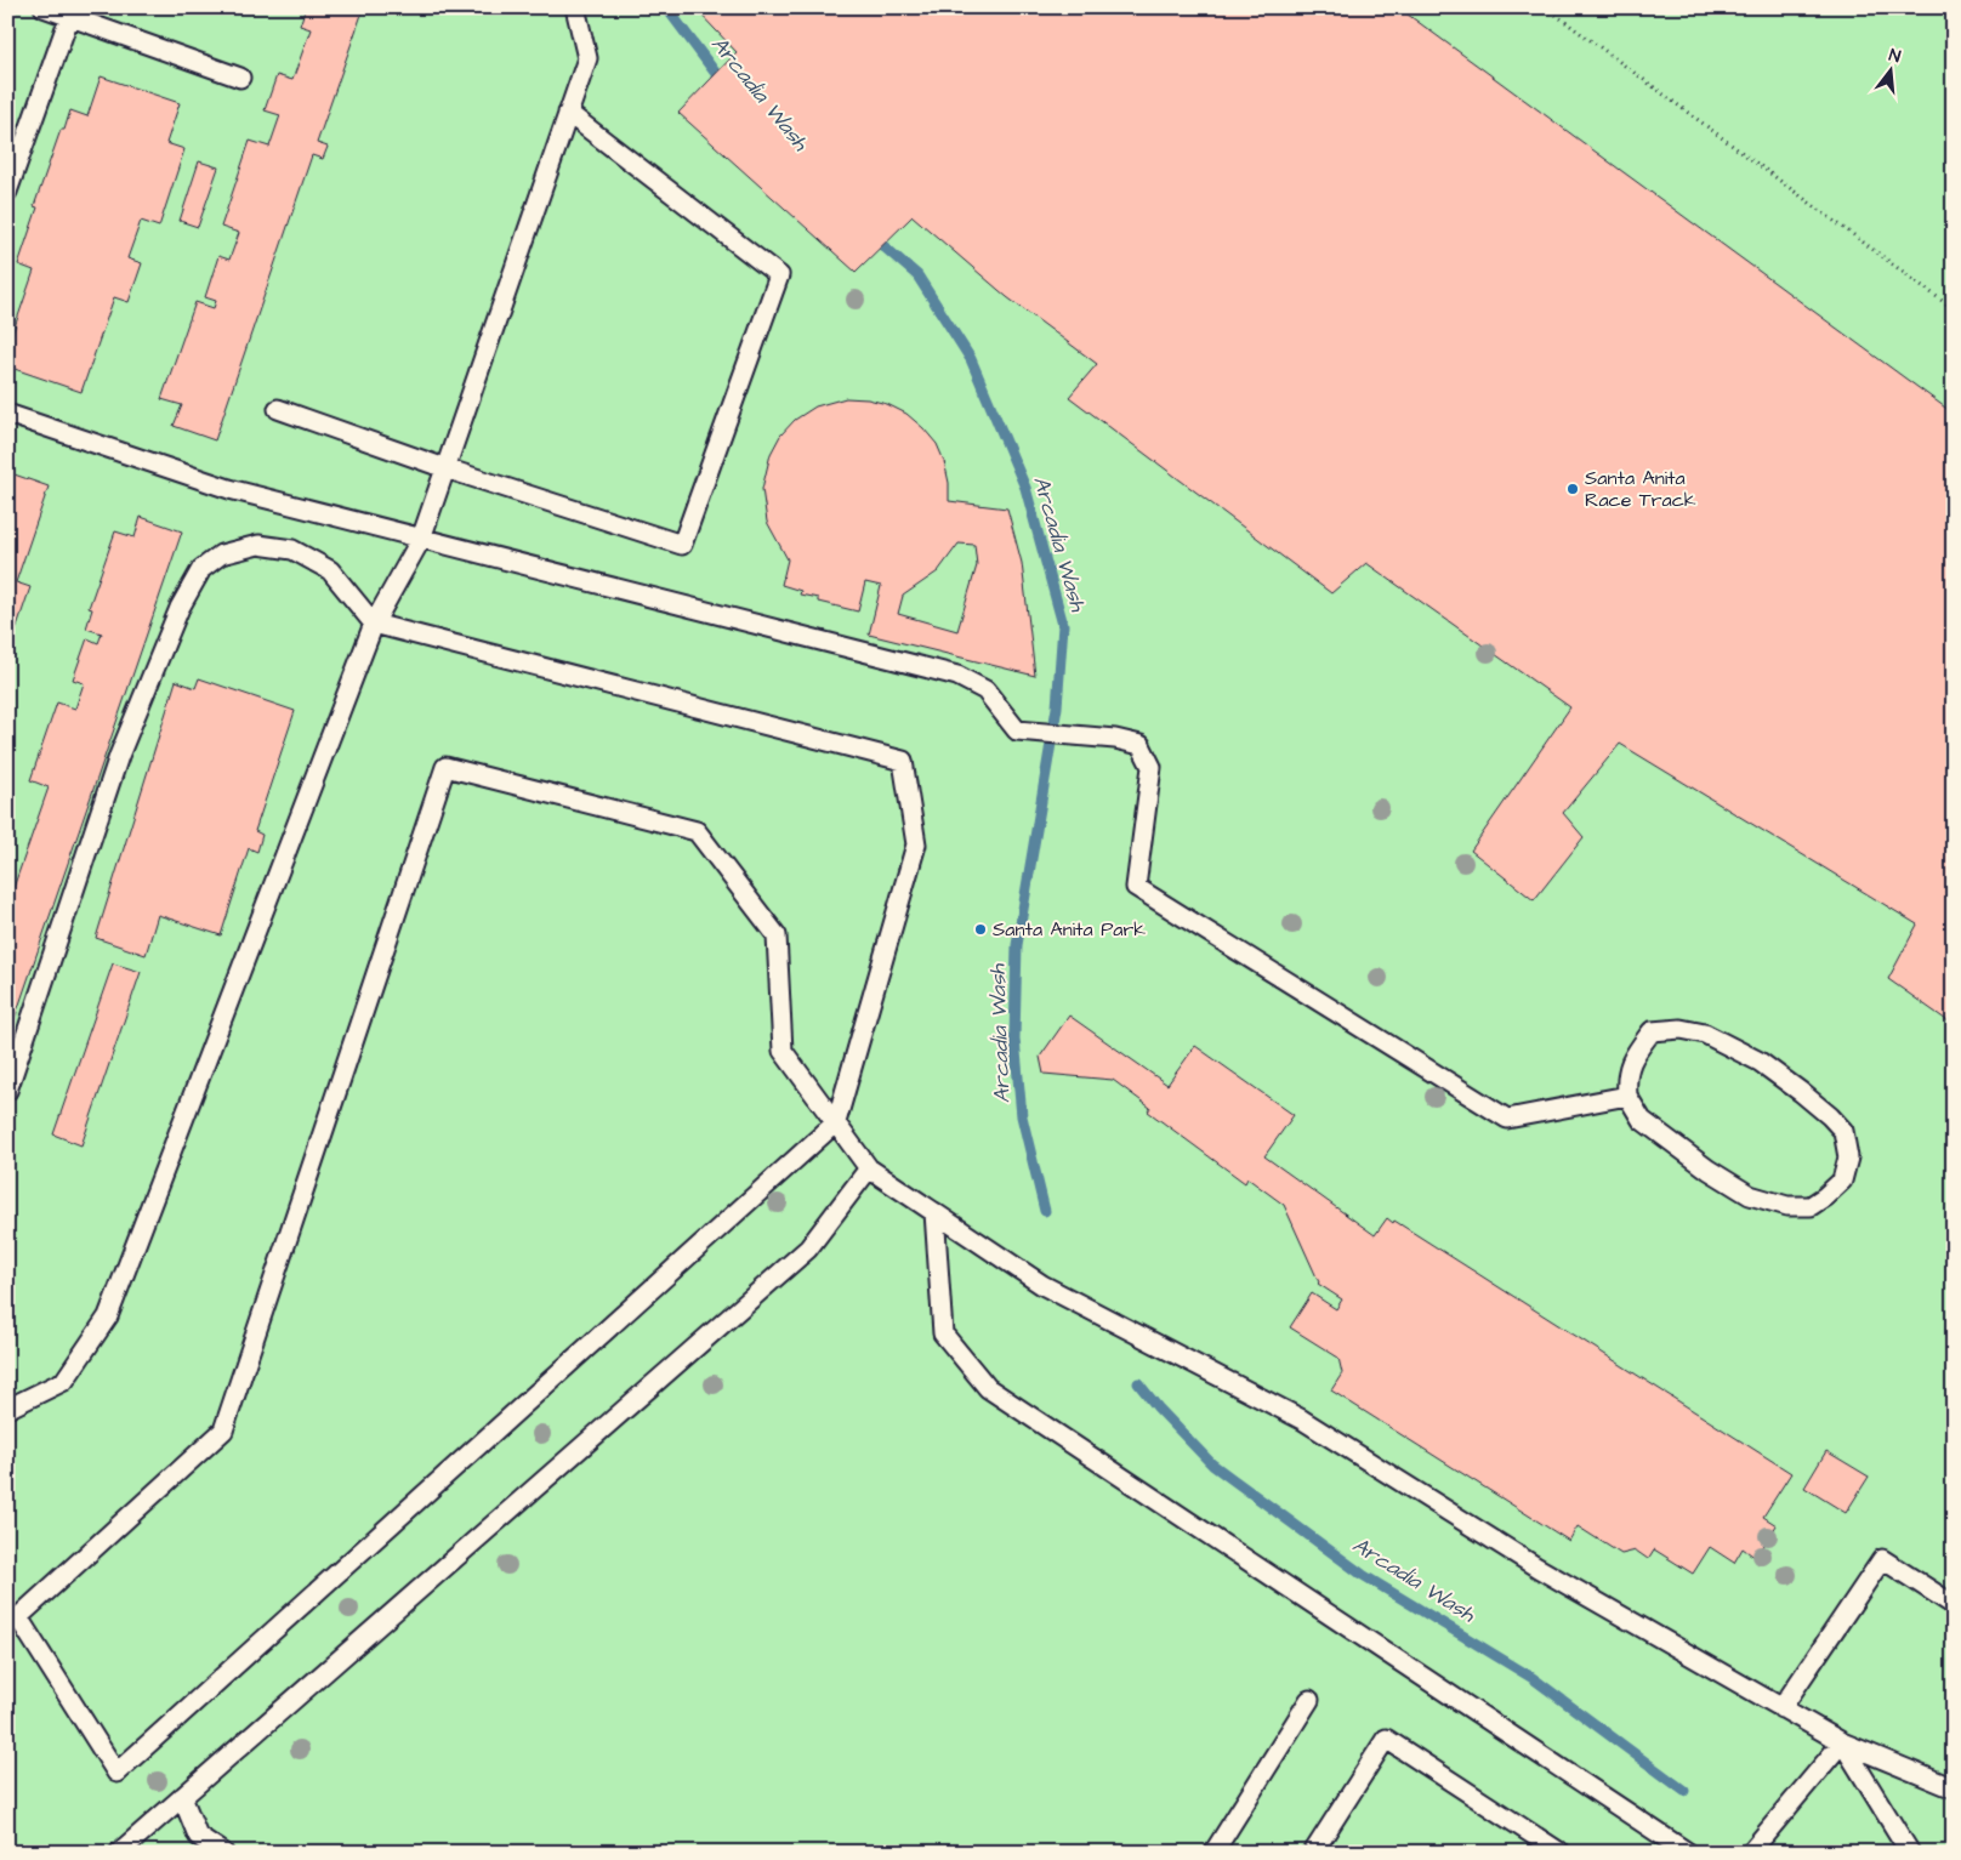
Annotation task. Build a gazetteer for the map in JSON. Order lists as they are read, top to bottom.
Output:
{
  "water": ["Arcadia Wash"],
  "places": ["Santa Anita Race Track", "Santa Anita Park"],
  "north": "top"
}
